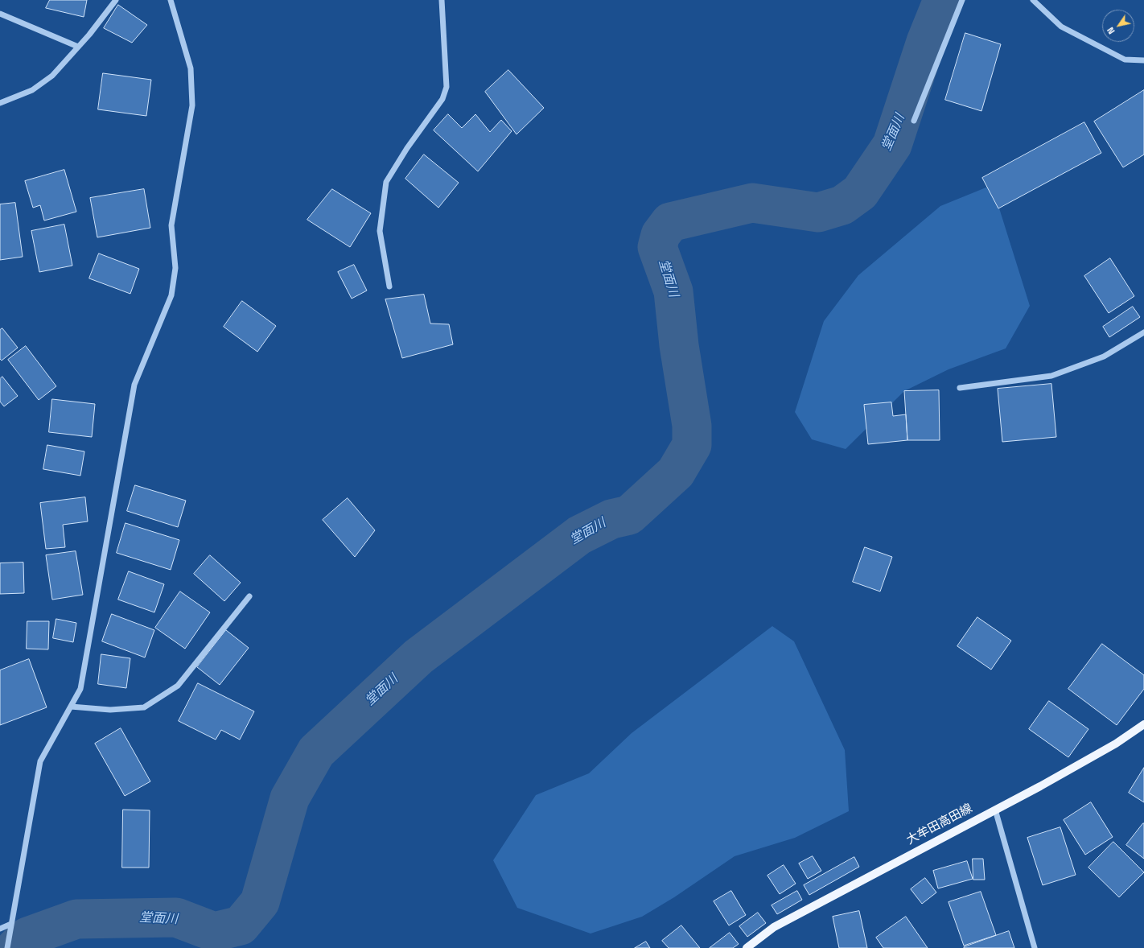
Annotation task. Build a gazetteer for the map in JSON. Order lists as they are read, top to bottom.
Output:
{
  "streets": {
    "main road": ["大牟田高田線"]
  },
  "water": ["堂面川"],
  "north": "bottom left"
}
